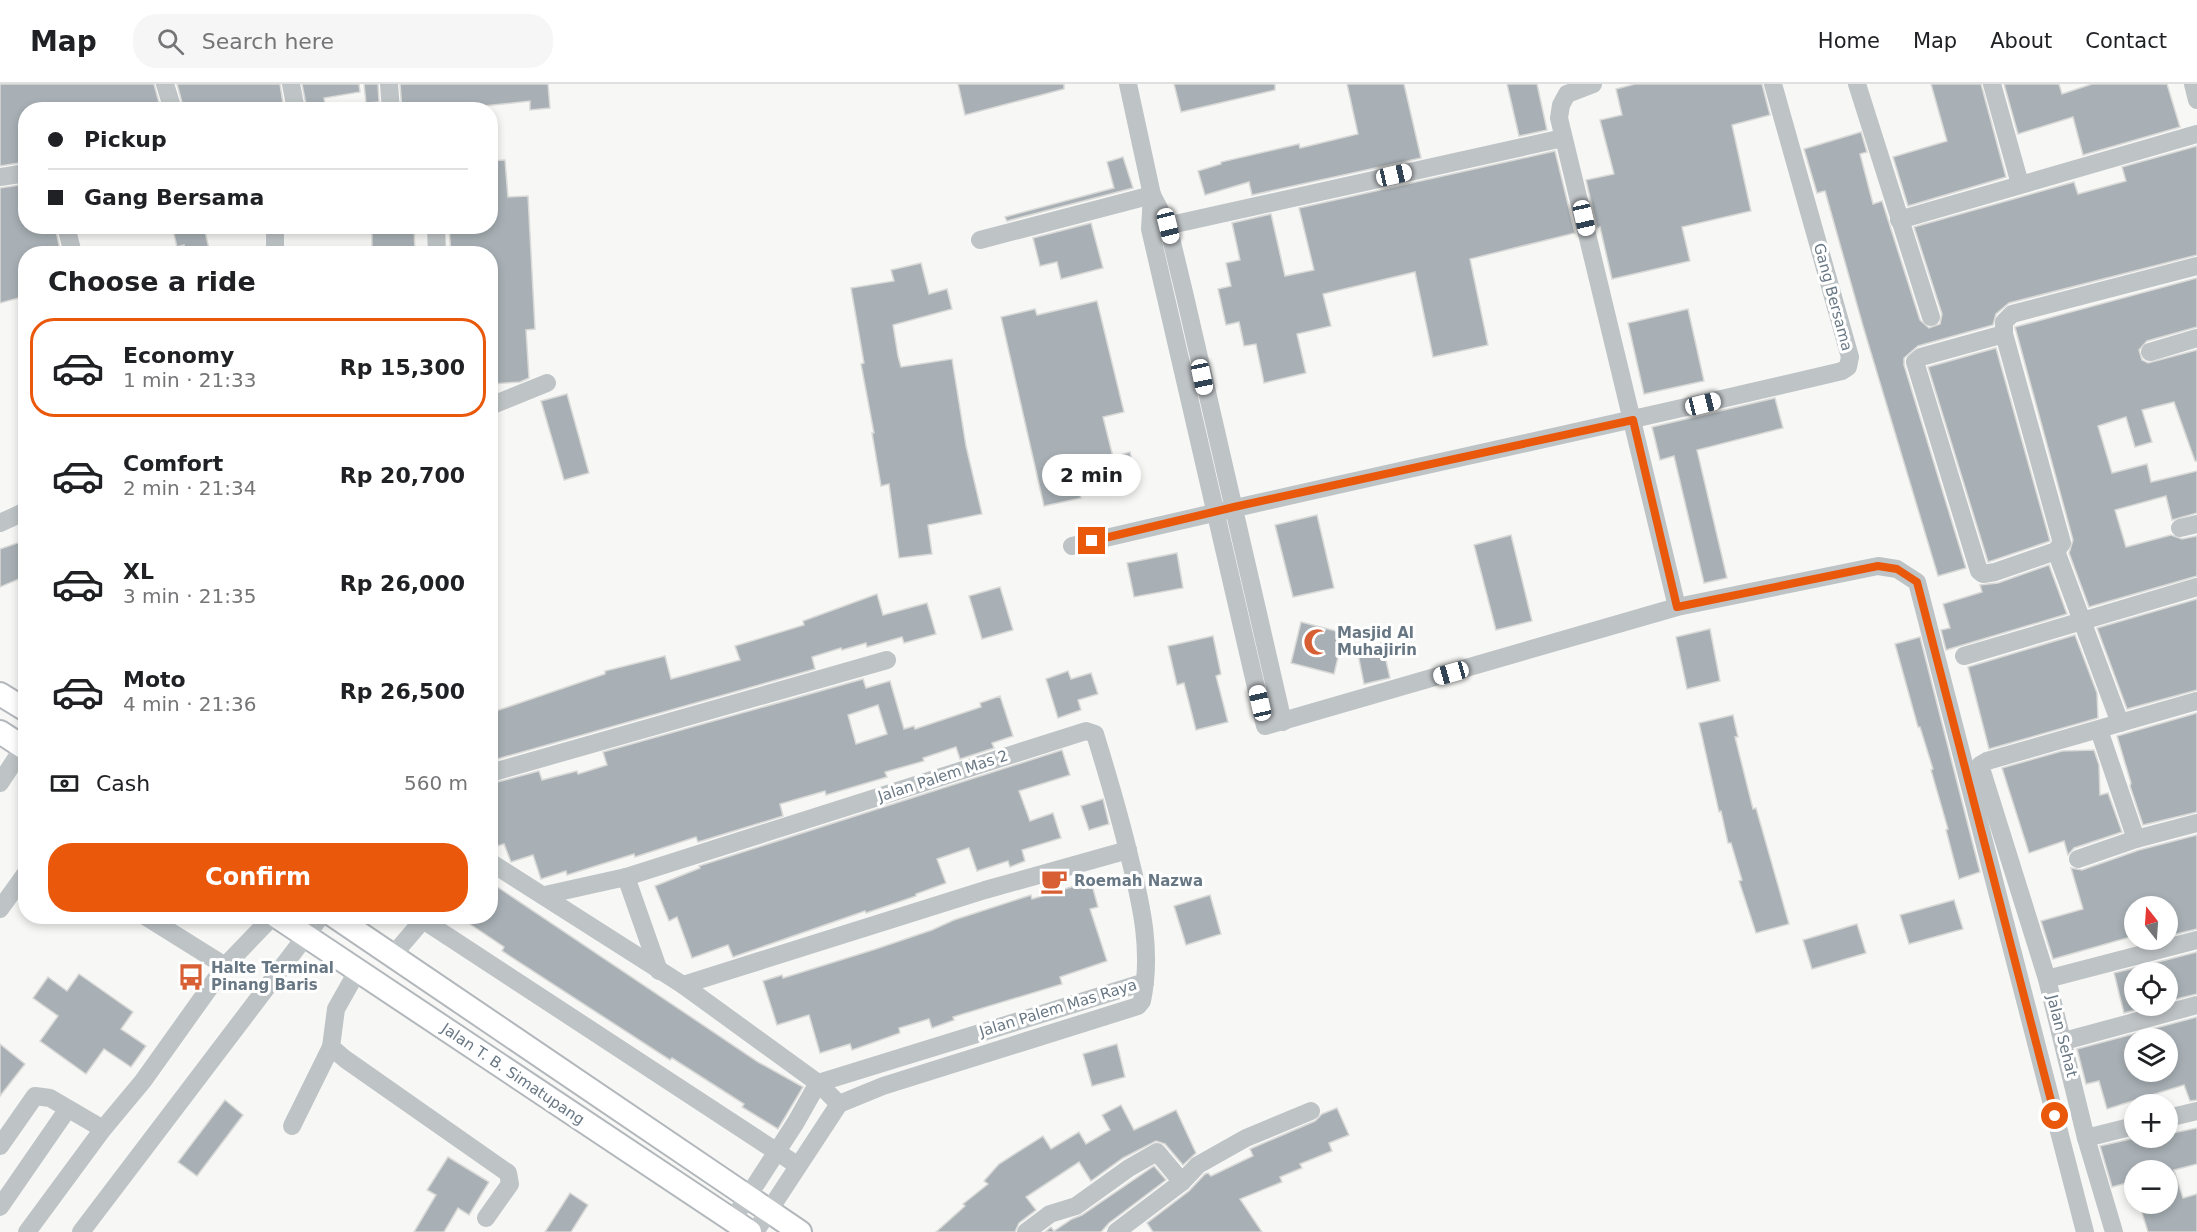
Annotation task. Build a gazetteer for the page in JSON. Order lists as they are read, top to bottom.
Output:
{
  "streets": {
    "main road": ["Jalan T. B. Simatupang"],
    "street": [
      "Gang Bersama",
      "Jalan Palem Mas 2",
      "Jalan Palem Mas Raya",
      "Jalan Sehat"
    ]
  },
  "crossings": [
    ["Jalan Palem Mas 2", "Jalan Palem Mas Raya"]
  ],
  "places": {
    "mosque": ["Masjid Al Muhajirin"],
    "cafe": ["Roemah Nazwa"],
    "bus stop": ["Halte Terminal Pinang Baris"]
  },
  "north": "top",
  "page": {
    "header": "Map",
    "search": "Search here",
    "nav": [
      "Home",
      "Map",
      "About",
      "Contact"
    ],
    "banner": ["Pickup", "Gang Bersama"],
    "heading": "Choose a ride",
    "list": [
      {
        "name": "Economy",
        "note": "1 min · 21:33",
        "value": "Rp 15,300"
      },
      {
        "name": "Comfort",
        "note": "2 min · 21:34",
        "value": "Rp 20,700"
      },
      {
        "name": "XL",
        "note": "3 min · 21:35",
        "value": "Rp 26,000"
      },
      {
        "name": "Moto",
        "note": "4 min · 21:36",
        "value": "Rp 26,500"
      }
    ],
    "bubble": "2 min",
    "pay": ["Cash", "560 m"],
    "buttons": "Confirm",
    "map_buttons": ["+", "−"]
  }
}
